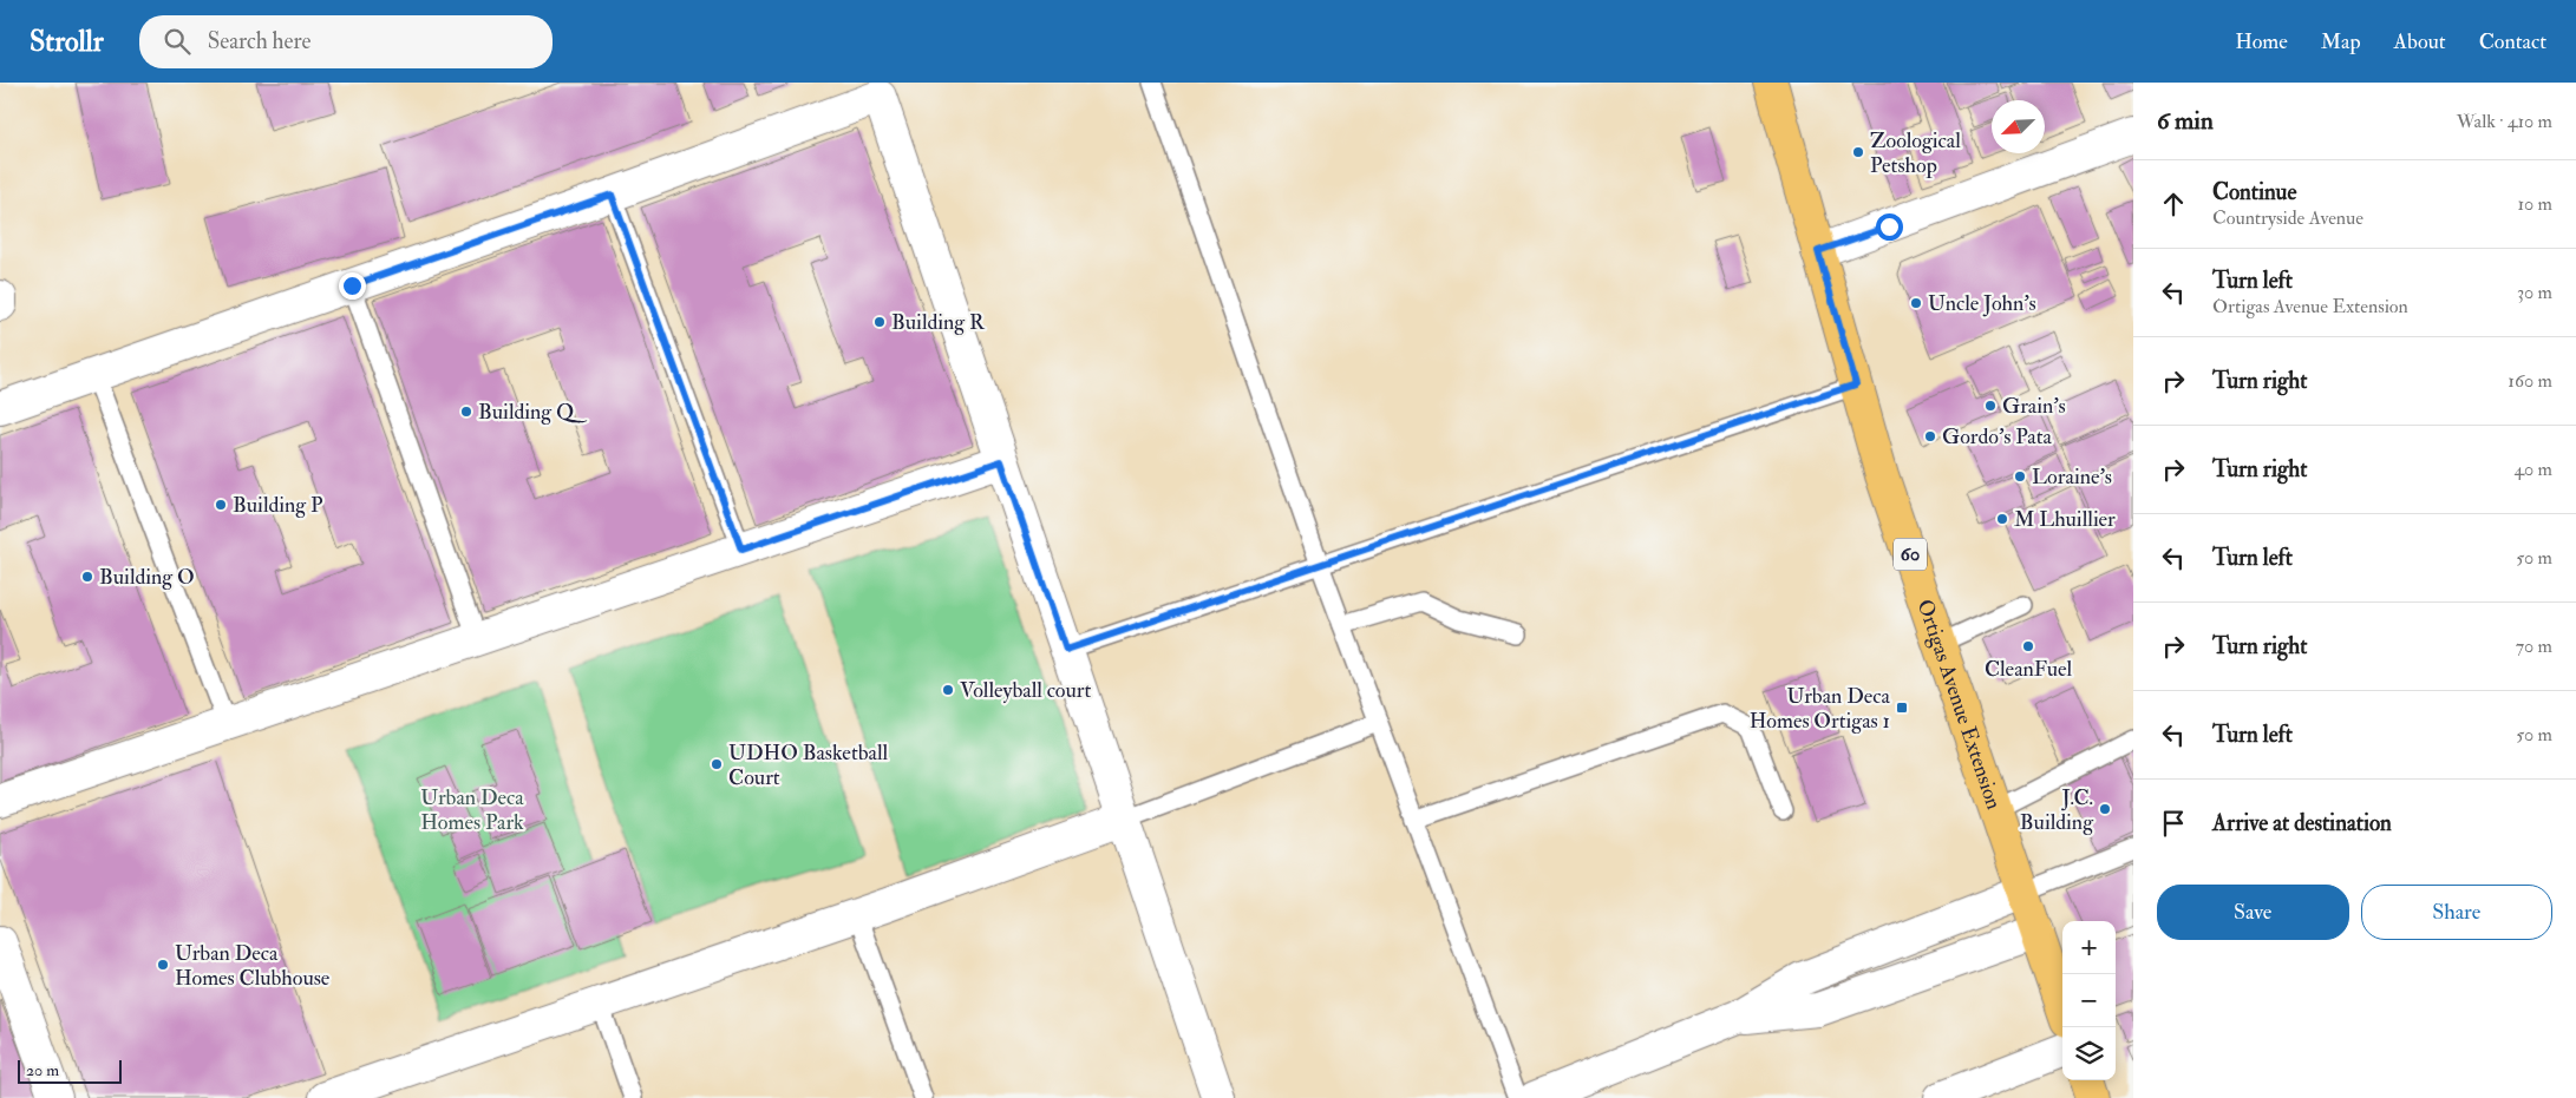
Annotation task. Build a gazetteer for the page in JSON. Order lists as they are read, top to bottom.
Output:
{
  "streets": {
    "main road": ["60", "Ortigas Avenue Extension"]
  },
  "parks": ["Urban Deca Homes Park"],
  "places": {
    "other": [
      "Zoological Petshop",
      "Uncle John's",
      "Building R",
      "Grain's",
      "Building Q",
      "Gordo's Pata",
      "Loraine's",
      "Building P",
      "M Lhuillier",
      "Building O",
      "CleanFuel",
      "Volleyball court",
      "UDHO Basketball Court",
      "J.C. Building",
      "Urban Deca Homes Clubhouse"
    ],
    "transit": ["Urban Deca Homes Ortigas 1"]
  },
  "scale_bar": "20 m",
  "north": "bottom left",
  "page": {
    "header": "Strollr",
    "search": "Search here",
    "nav": [
      "Home",
      "Map",
      "About",
      "Contact"
    ],
    "heading": ["6 min", "Walk · 410 m"],
    "list": [
      ["Continue", "Countryside Avenue", "10 m"],
      ["Turn left", "Ortigas Avenue Extension", "30 m"],
      ["Turn right", "160 m"],
      ["Turn right", "40 m"],
      ["Turn left", "50 m"],
      ["Turn right", "70 m"],
      ["Turn left", "50 m"],
      "Arrive at destination"
    ],
    "buttons": ["Save", "Share"],
    "map_buttons": ["+", "−"],
    "scale": "20 m"
  }
}
